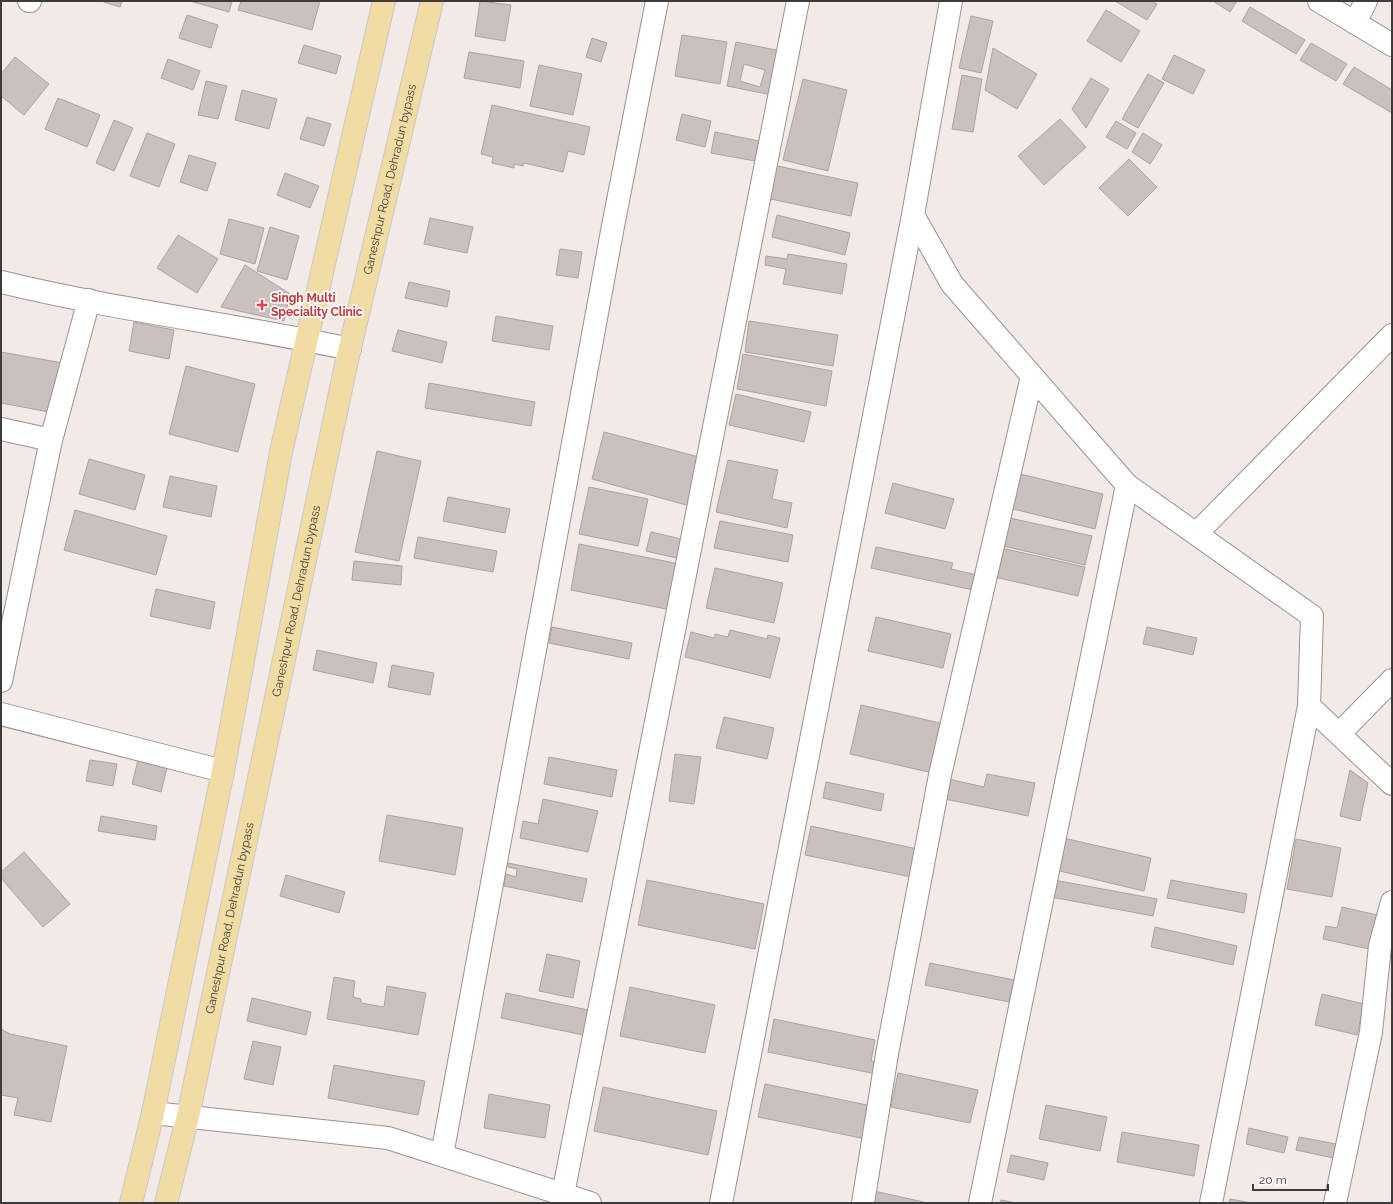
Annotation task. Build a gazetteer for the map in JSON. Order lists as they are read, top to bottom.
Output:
{
  "streets": {
    "main road": ["Ganeshpur Road, Dehradun bypass"]
  },
  "places": {
    "health": ["Singh Multi Speciality Clinic"]
  },
  "scale_bar": "20 m"
}
